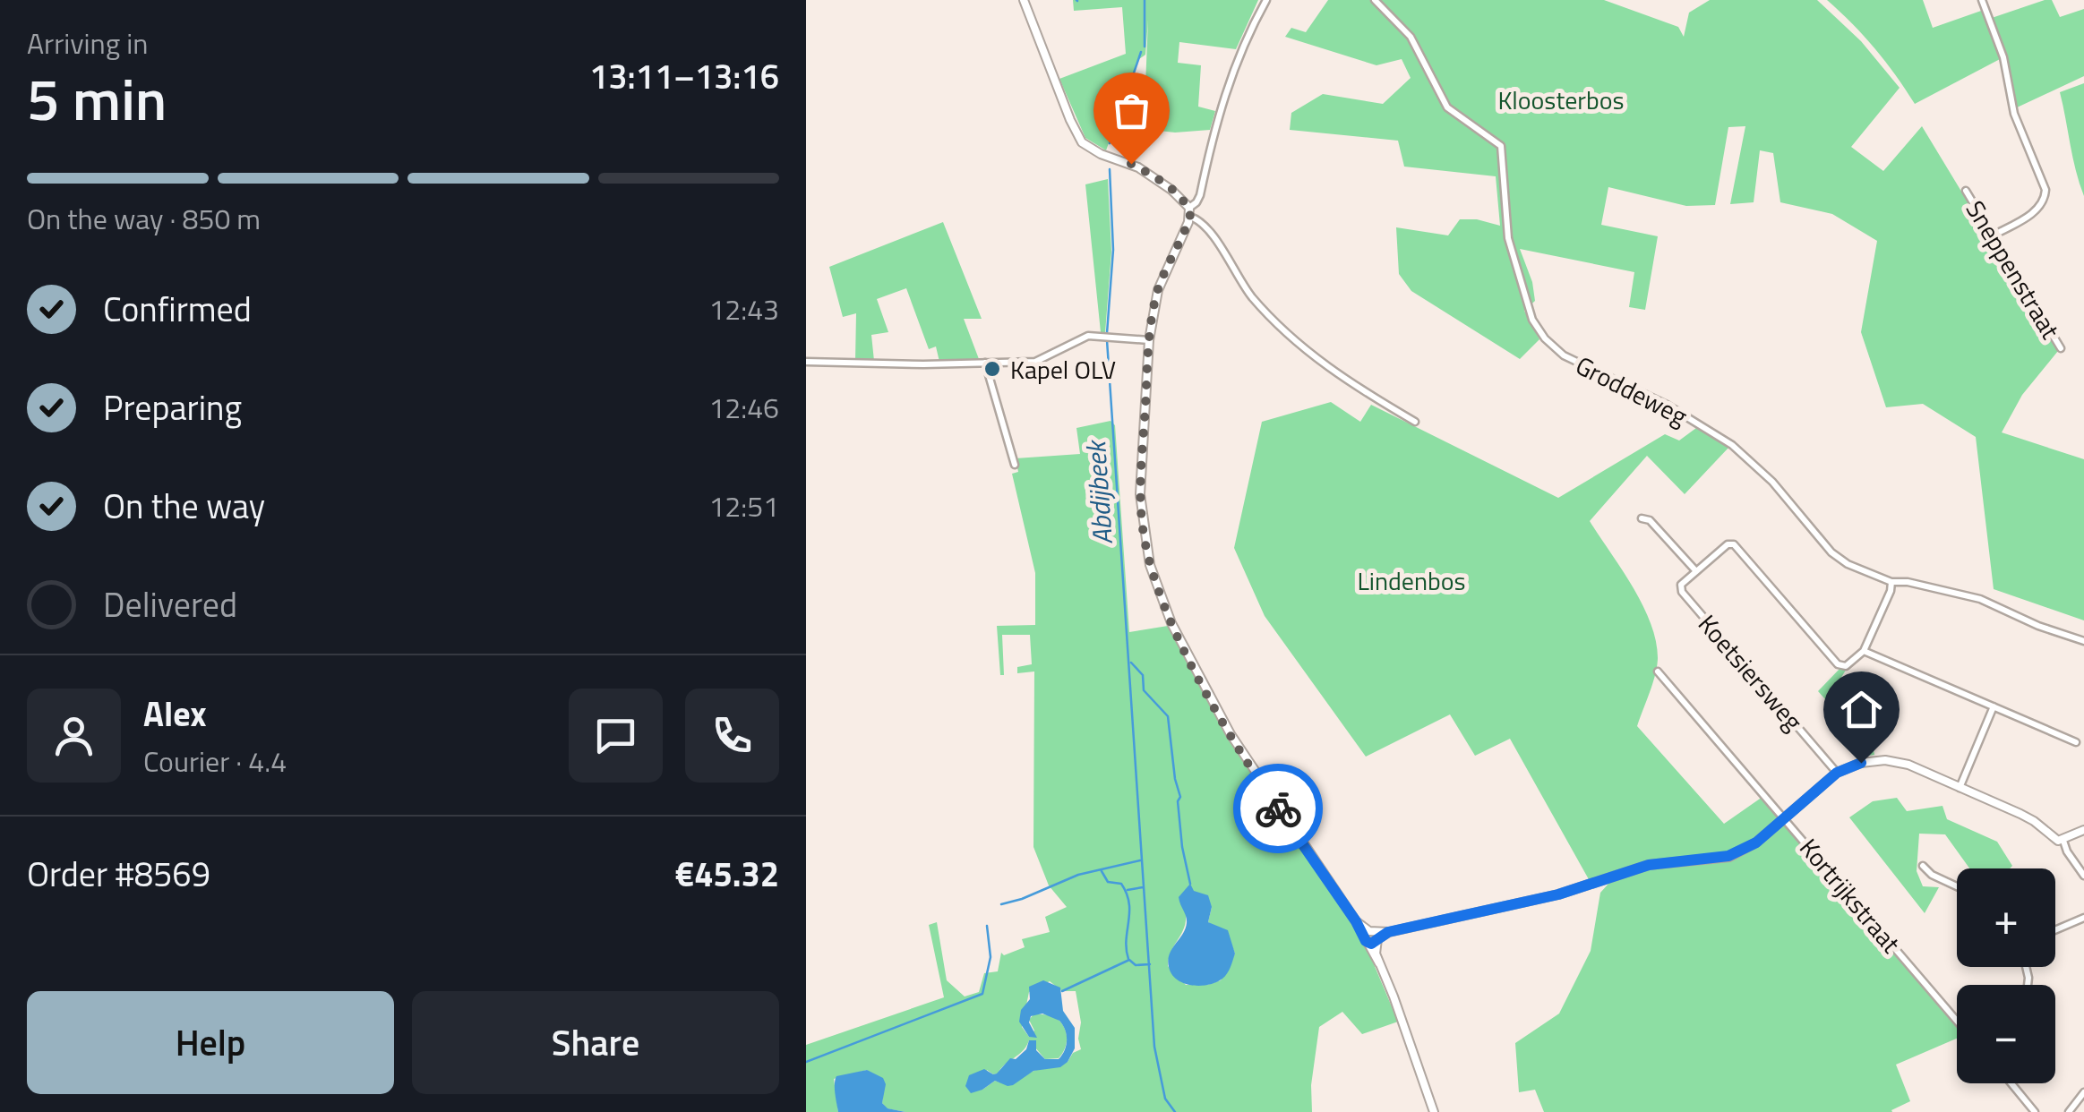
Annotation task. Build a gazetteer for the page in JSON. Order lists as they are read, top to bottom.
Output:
{
  "streets": {
    "street": [
      "Sneppenstraat",
      "Groddeweg",
      "Koetsiersweg",
      "Kortrijkstraat"
    ]
  },
  "water": ["Abdijbeek"],
  "parks": ["Kloosterbos", "Lindenbos"],
  "places": ["Kapel OLV"],
  "page": {
    "heading": ["5 min", "Arriving in", "13:11–13:16"],
    "panel": [
      "Alex",
      "Courier · 4.4",
      "Order #8569",
      "€45.32"
    ],
    "bar": "On the way · 850 m",
    "list": [
      ["Confirmed", "12:43"],
      ["Preparing", "12:46"],
      ["On the way", "12:51"],
      "Delivered"
    ],
    "map_buttons": ["+", "−"],
    "buttons": ["Help", "Share"]
  }
}
